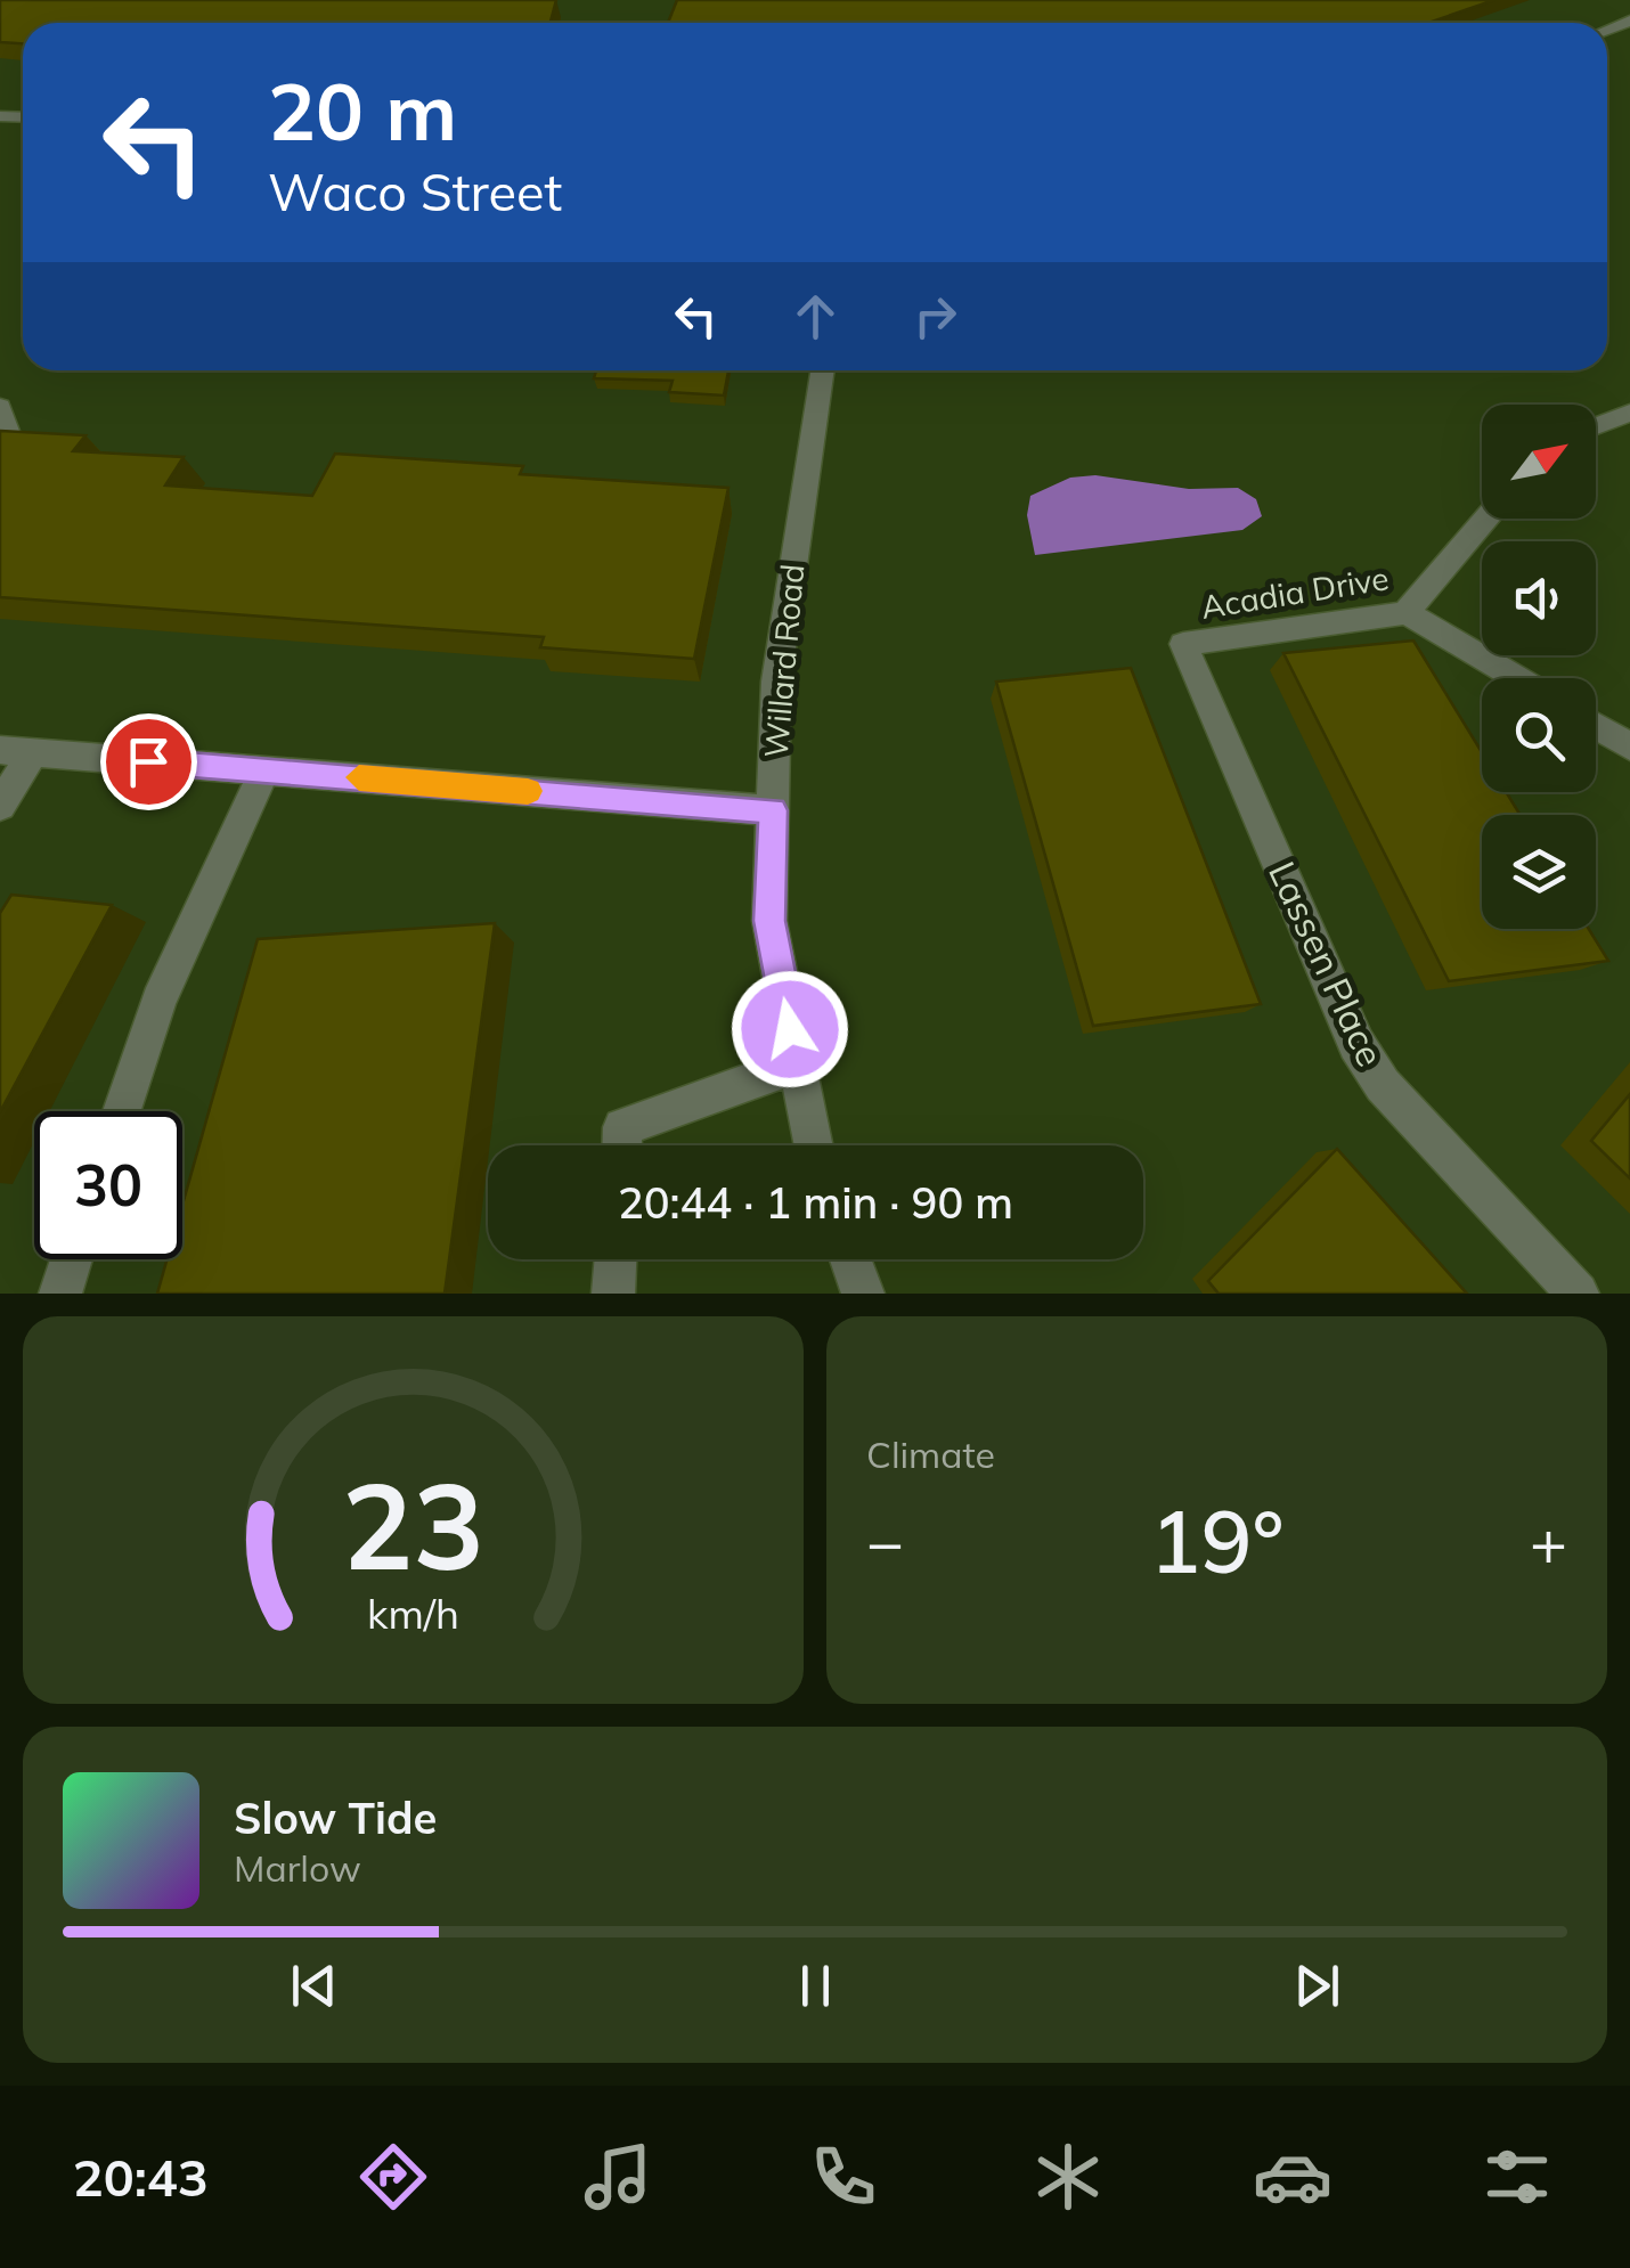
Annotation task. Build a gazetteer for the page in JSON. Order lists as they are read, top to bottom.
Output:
{
  "streets": {
    "street": ["Acadia Drive", "Willard Road", "Lassen Place"]
  },
  "crossings": [
    ["Acadia Drive", "Lassen Place"]
  ],
  "north": "top right",
  "page": {
    "turn": ["20 m", "Waco Street"],
    "limit": "30",
    "trip": "20:44 · 1 min · 90 m",
    "tile": "Climate",
    "heat": ["−", "19°", "+"],
    "song": ["Slow Tide", "Marlow"],
    "tabs": "20:43",
    "gauge": ["23", "km/h"]
  }
}
